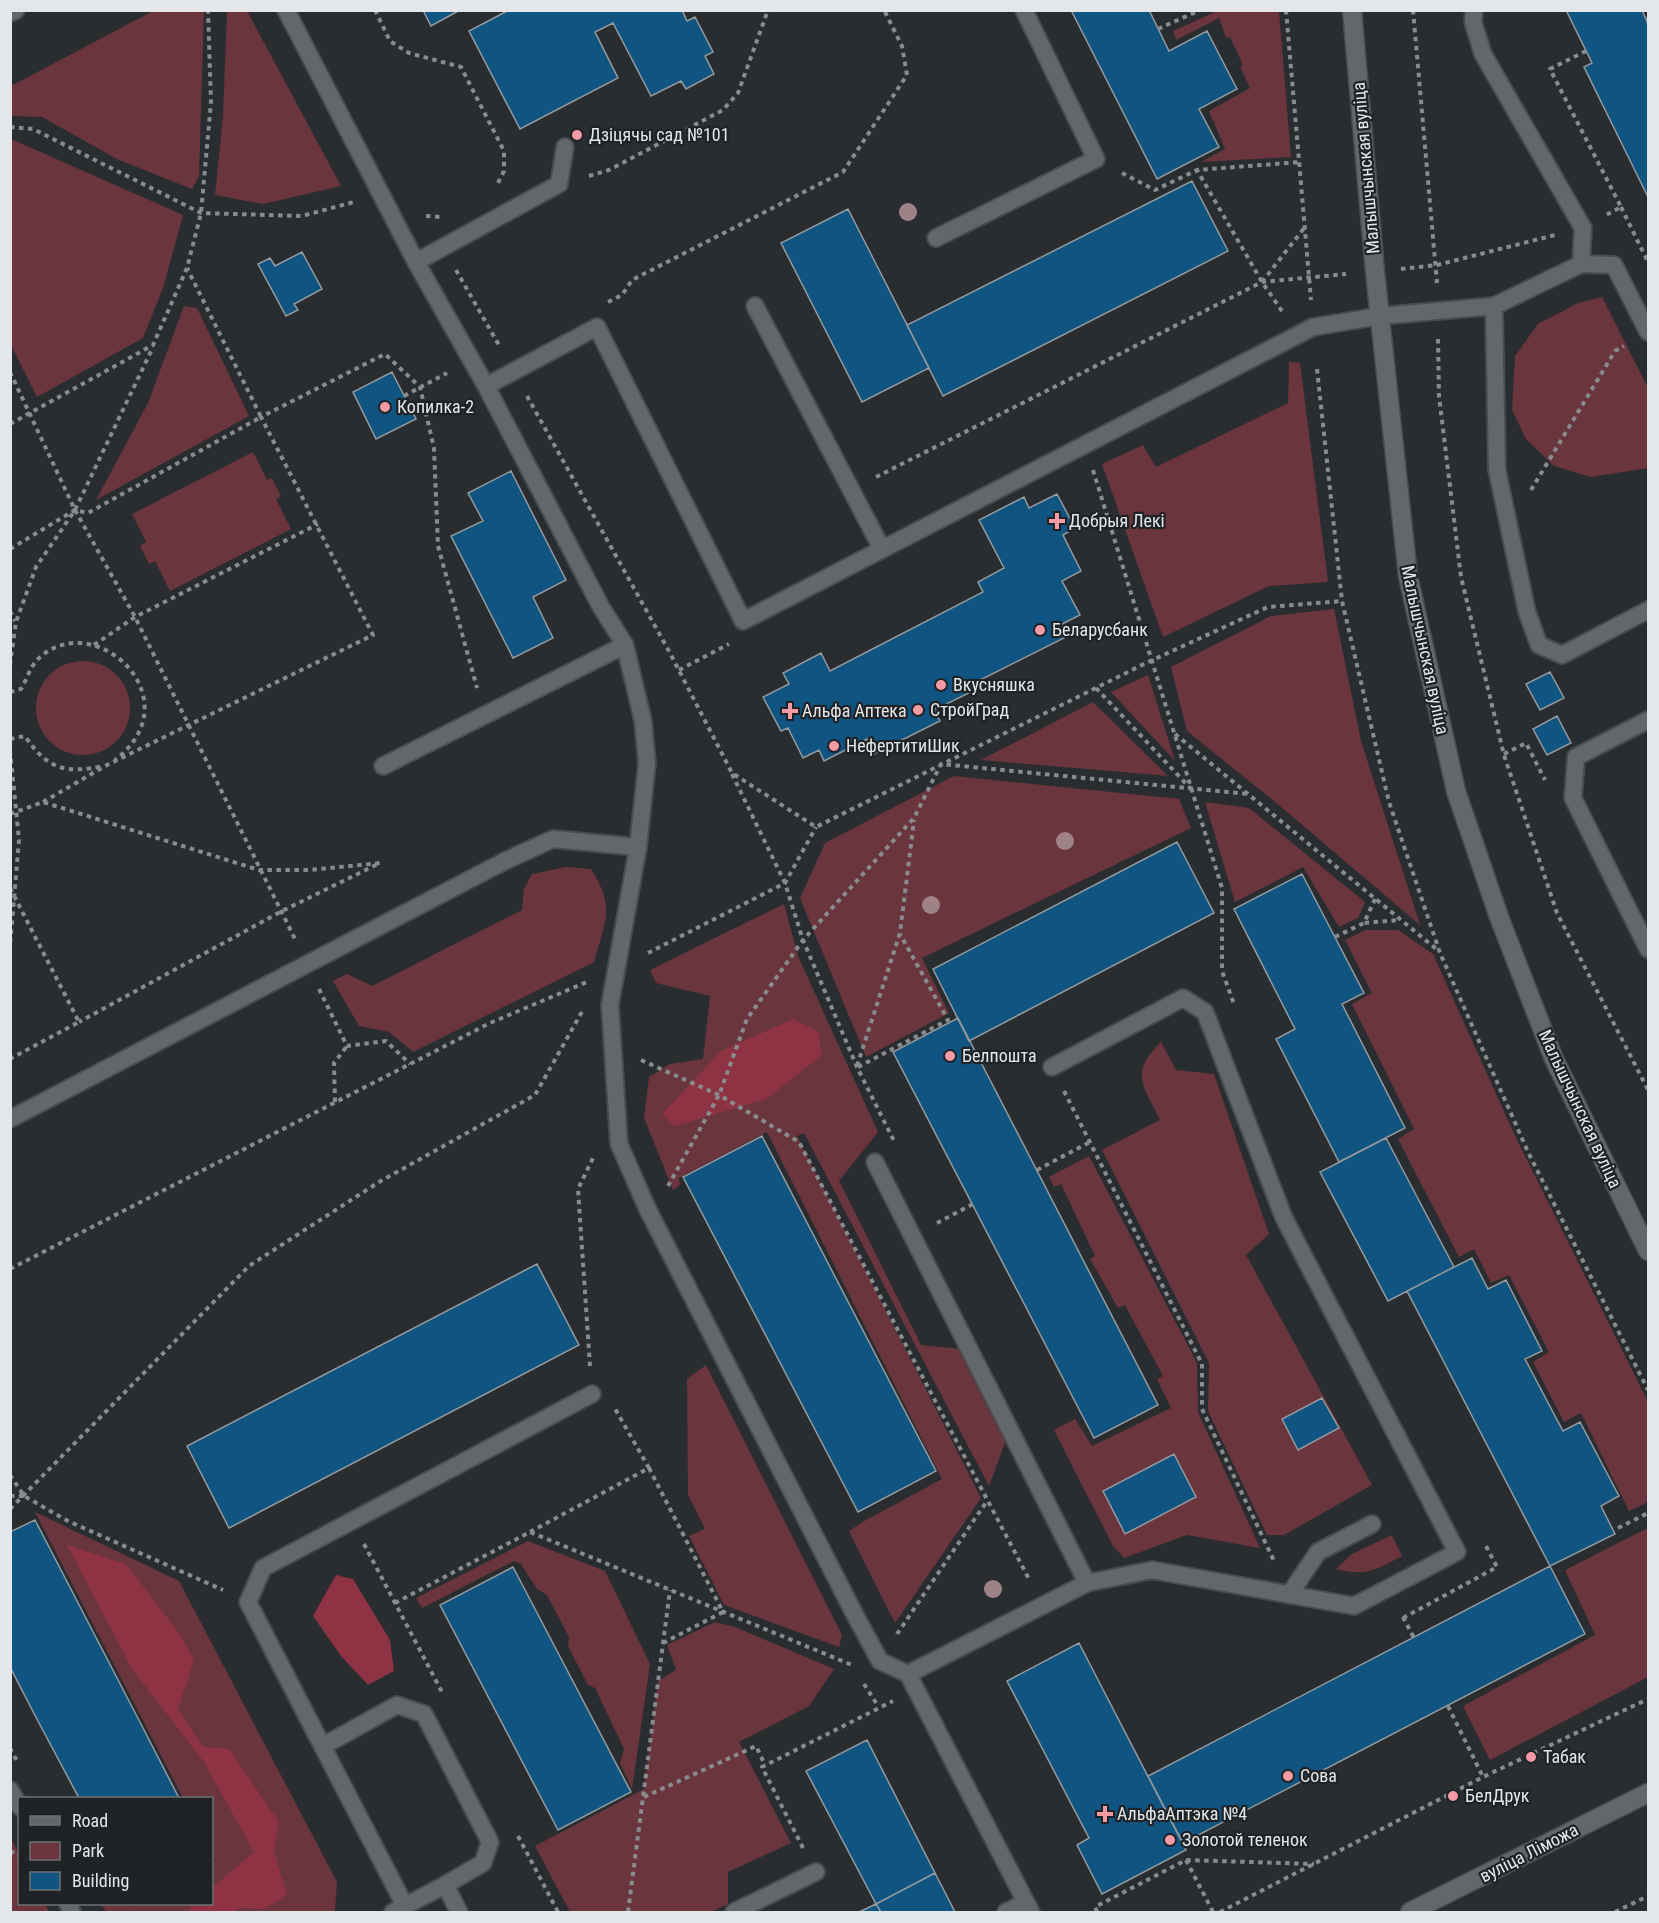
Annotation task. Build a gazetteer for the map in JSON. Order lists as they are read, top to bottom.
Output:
{
  "streets": {
    "street": ["Малышчынская вуліца", "вуліца Ліможа"]
  },
  "places": {
    "other": [
      "Дзіцячы сад №101",
      "Копилка-2",
      "Беларусбанк",
      "Вкусняшка",
      "СтройГрад",
      "НефертитиШик",
      "Белпошта",
      "Табак",
      "Сова",
      "БелДрук",
      "Золотой теленок"
    ],
    "health": ["Добрыя Лекі", "Альфа Аптека", "АльфаАптэка №4"]
  },
  "legend": ["Road", "Park", "Building"]
}
